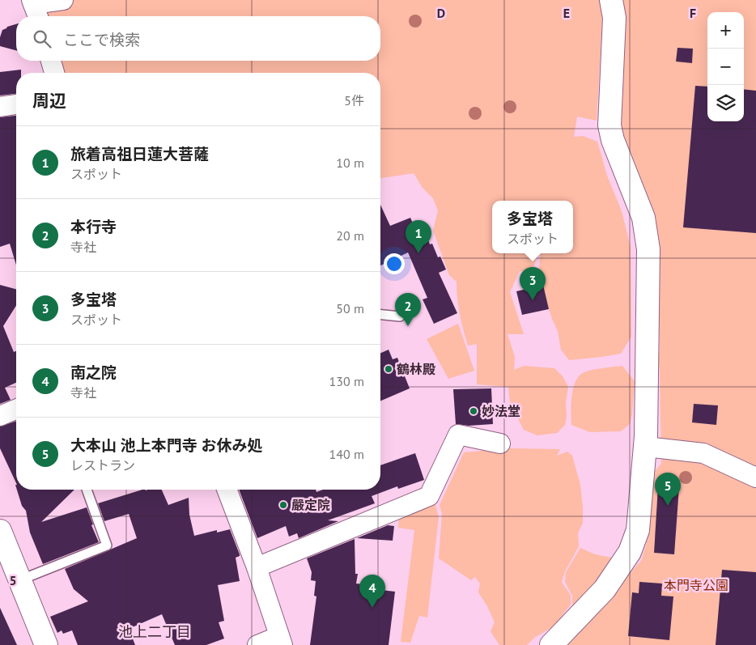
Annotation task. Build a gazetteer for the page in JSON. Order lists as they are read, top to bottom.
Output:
{
  "districts": ["池上二丁目"],
  "parks": ["本門寺公園"],
  "places": ["鶴林殿", "妙法堂", "嚴定院"],
  "page": {
    "map_buttons": ["+", "−"],
    "search": "ここで検索",
    "heading": ["周辺", "5件"],
    "list": [
      {
        "mark": "1",
        "name": "旅着高祖日蓮大菩薩",
        "note": "スポット",
        "value": "10 m"
      },
      {
        "mark": "2",
        "name": "本行寺",
        "note": "寺社",
        "value": "20 m"
      },
      {
        "mark": "3",
        "name": "多宝塔",
        "note": "スポット",
        "value": "50 m"
      },
      {
        "mark": "4",
        "name": "南之院",
        "note": "寺社",
        "value": "130 m"
      },
      {
        "mark": "5",
        "name": "大本山 池上本門寺 お休み処",
        "note": "レストラン",
        "value": "140 m"
      }
    ],
    "popup": ["多宝塔", "スポット"],
    "pins": [
      "1",
      "3",
      "2",
      "5",
      "4"
    ]
  },
  "grid": {
    "columns": ["D", "E", "F"],
    "rows": ["5"]
  }
}
